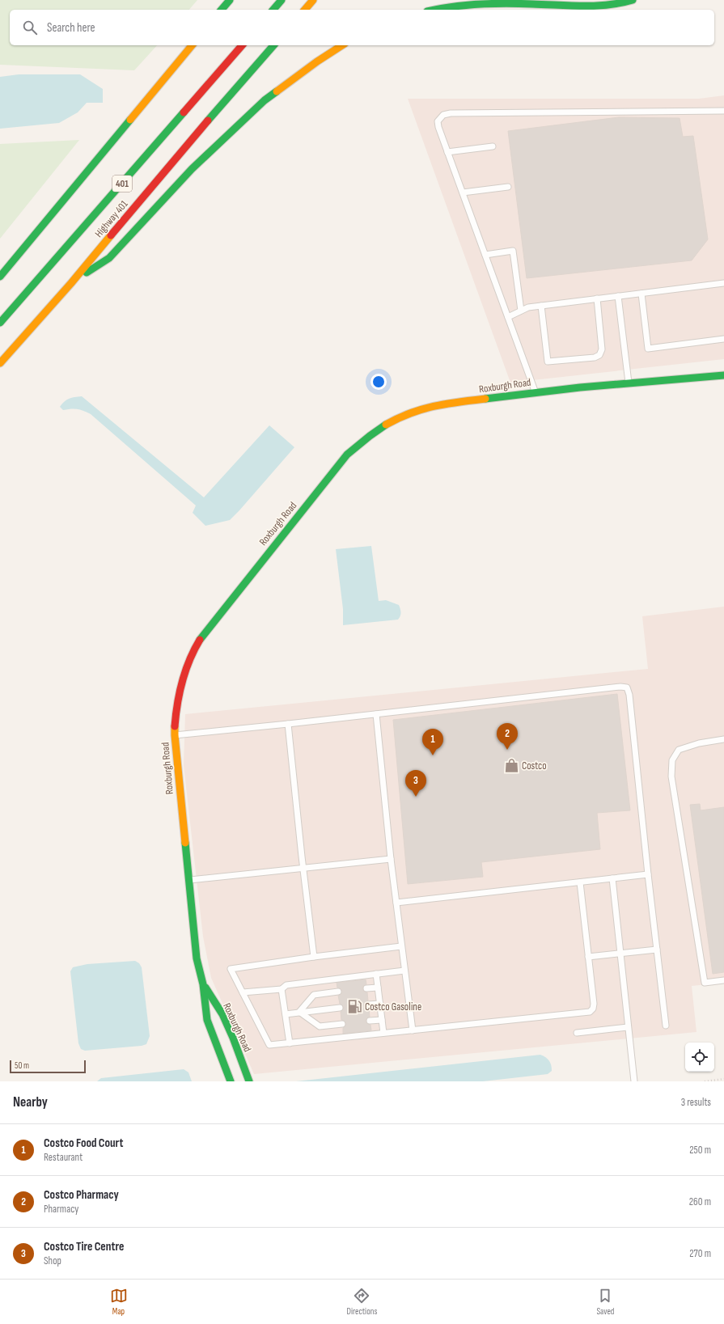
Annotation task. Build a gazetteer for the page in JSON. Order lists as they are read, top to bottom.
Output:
{
  "streets": {
    "main road": ["401", "Highway 401", "Roxburgh Road"]
  },
  "places": {
    "shop": ["Costco"],
    "fuel station": ["Costco Gasoline"]
  },
  "scale_bar": "50 m",
  "page": {
    "search": "Search here",
    "pins": ["2", "1", "3"],
    "scale": "50 m",
    "heading": ["Nearby", "3 results"],
    "list": [
      {
        "mark": "1",
        "name": "Costco Food Court",
        "note": "Restaurant",
        "value": "250 m"
      },
      {
        "mark": "2",
        "name": "Costco Pharmacy",
        "note": "Pharmacy",
        "value": "260 m"
      },
      {
        "mark": "3",
        "name": "Costco Tire Centre",
        "note": "Shop",
        "value": "270 m"
      }
    ],
    "nav": ["Map", "Directions", "Saved"]
  }
}
